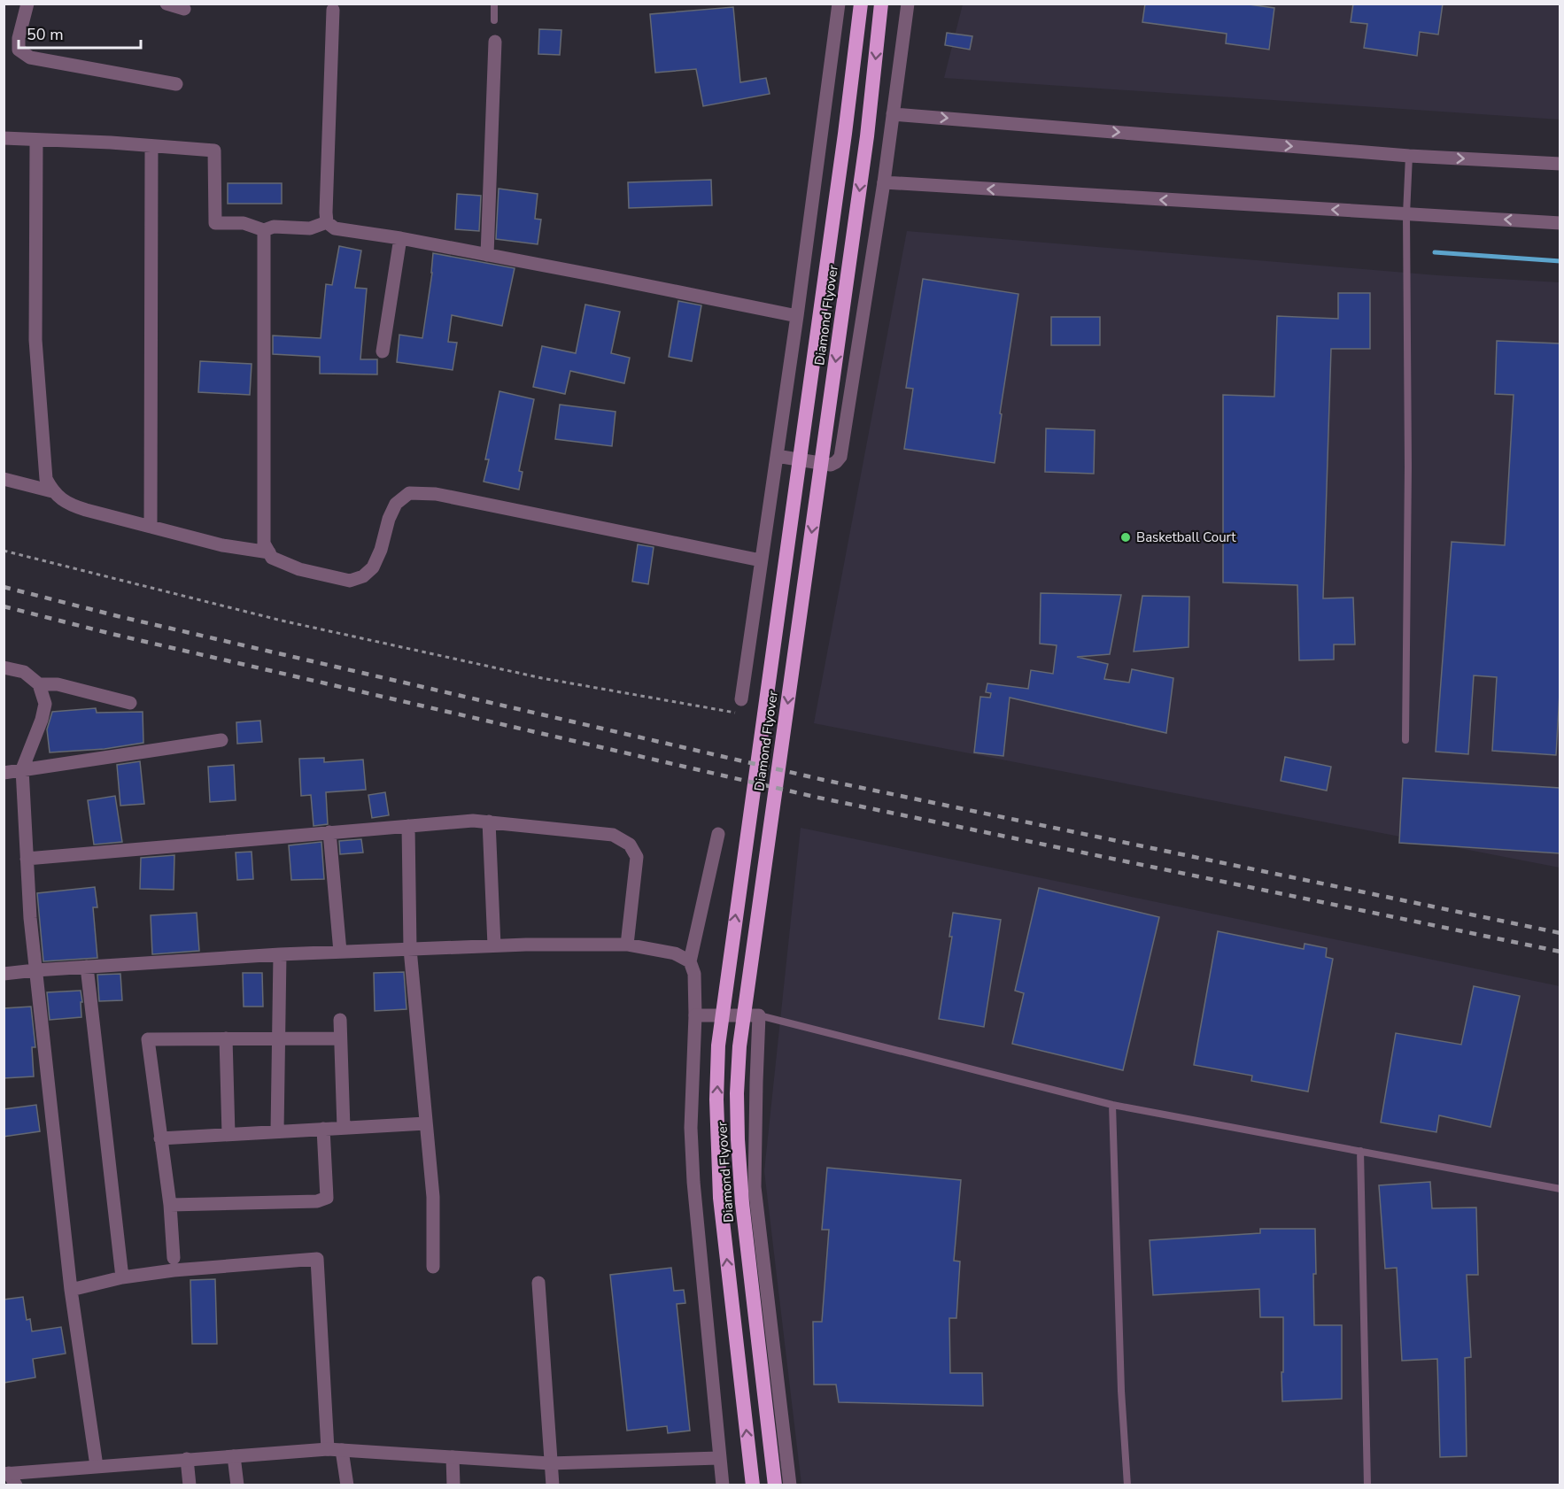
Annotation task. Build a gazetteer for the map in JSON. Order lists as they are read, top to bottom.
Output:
{
  "streets": {
    "highway": ["Diamond Flyover"]
  },
  "places": ["Basketball Court"],
  "scale_bar": "50 m"
}
